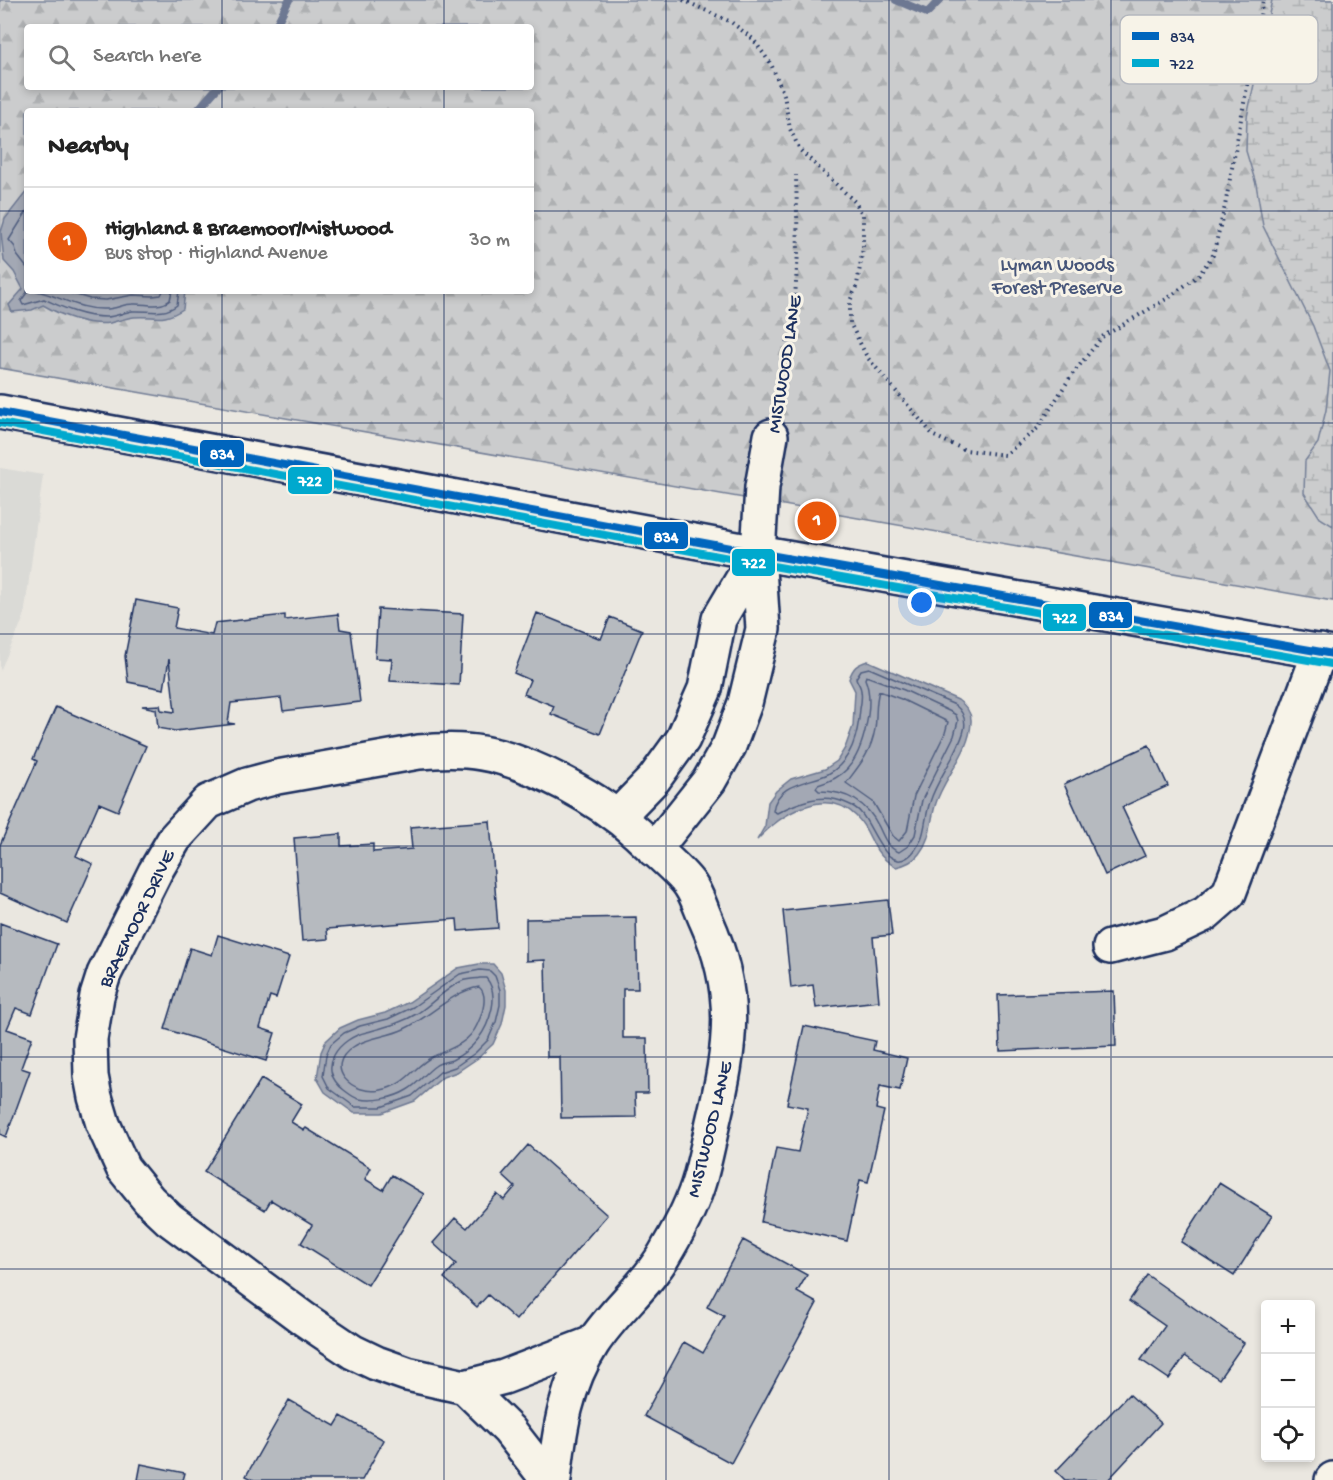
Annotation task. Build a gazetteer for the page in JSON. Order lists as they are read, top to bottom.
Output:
{
  "streets": {
    "street": ["MISTWOOD LANE", "BRAEMOOR DRIVE"]
  },
  "crossings": [
    ["MISTWOOD LANE", "BRAEMOOR DRIVE"]
  ],
  "parks": ["Lyman Woods Forest Preserve"],
  "lines": ["transit line 834", "transit line 722"],
  "legend": ["834", "722"],
  "page": {
    "search": "Search here",
    "heading": "Nearby",
    "list": [
      {
        "mark": "1",
        "name": "Highland & Braemoor/Mistwood",
        "note": "Bus stop · Highland Avenue",
        "value": "30 m"
      }
    ],
    "pins": "1",
    "map_buttons": ["+", "−"]
  }
}
